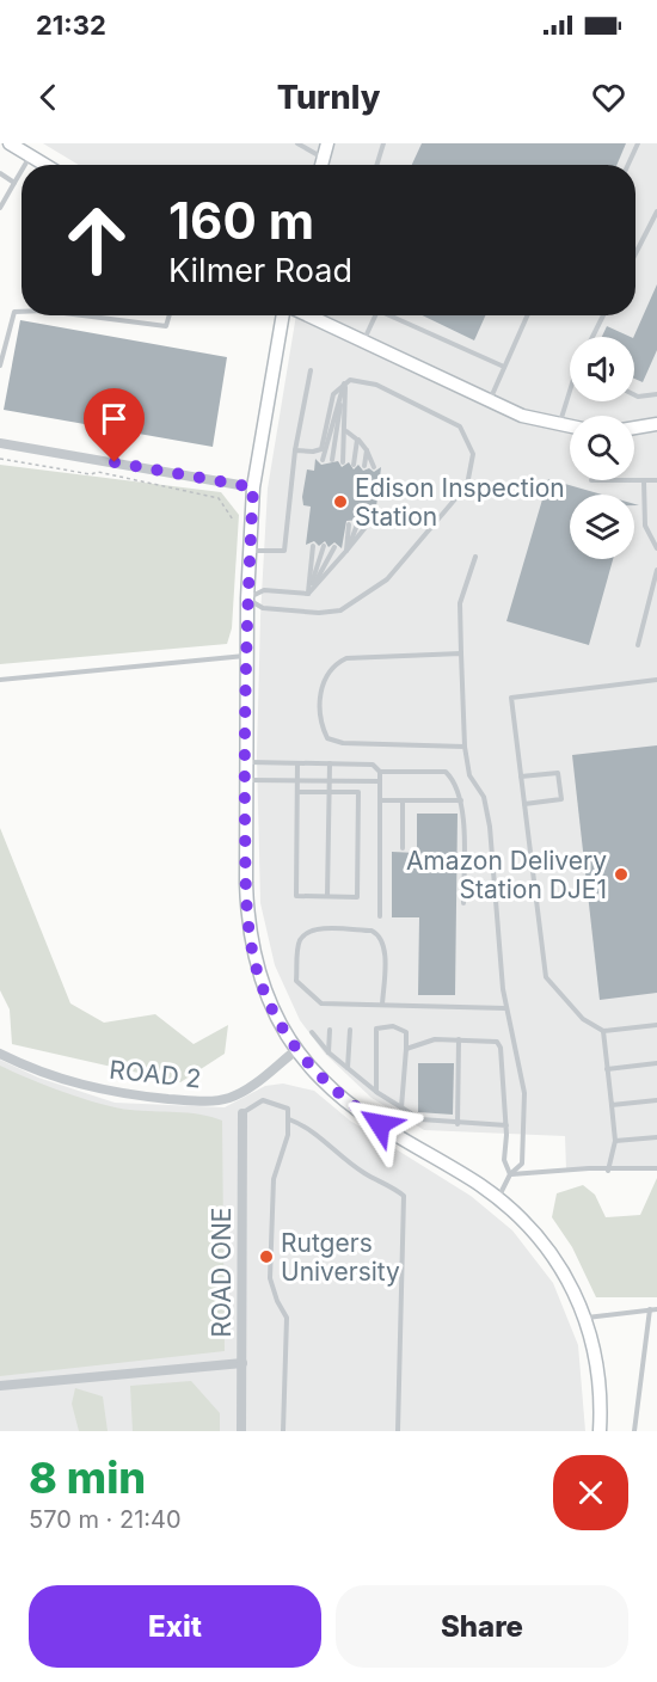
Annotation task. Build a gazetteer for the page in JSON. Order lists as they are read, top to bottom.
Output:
{
  "streets": {
    "street": ["ROAD 2", "ROAD ONE"]
  },
  "places": ["Edison Inspection Station", "Amazon Delivery Station DJE1", "Rutgers University"],
  "page": {
    "status": "21:32",
    "header": "Turnly",
    "turn": ["160 m", "Kilmer Road"],
    "heading": ["8 min", "570 m · 21:40"],
    "buttons": ["Exit", "Share"]
  }
}
